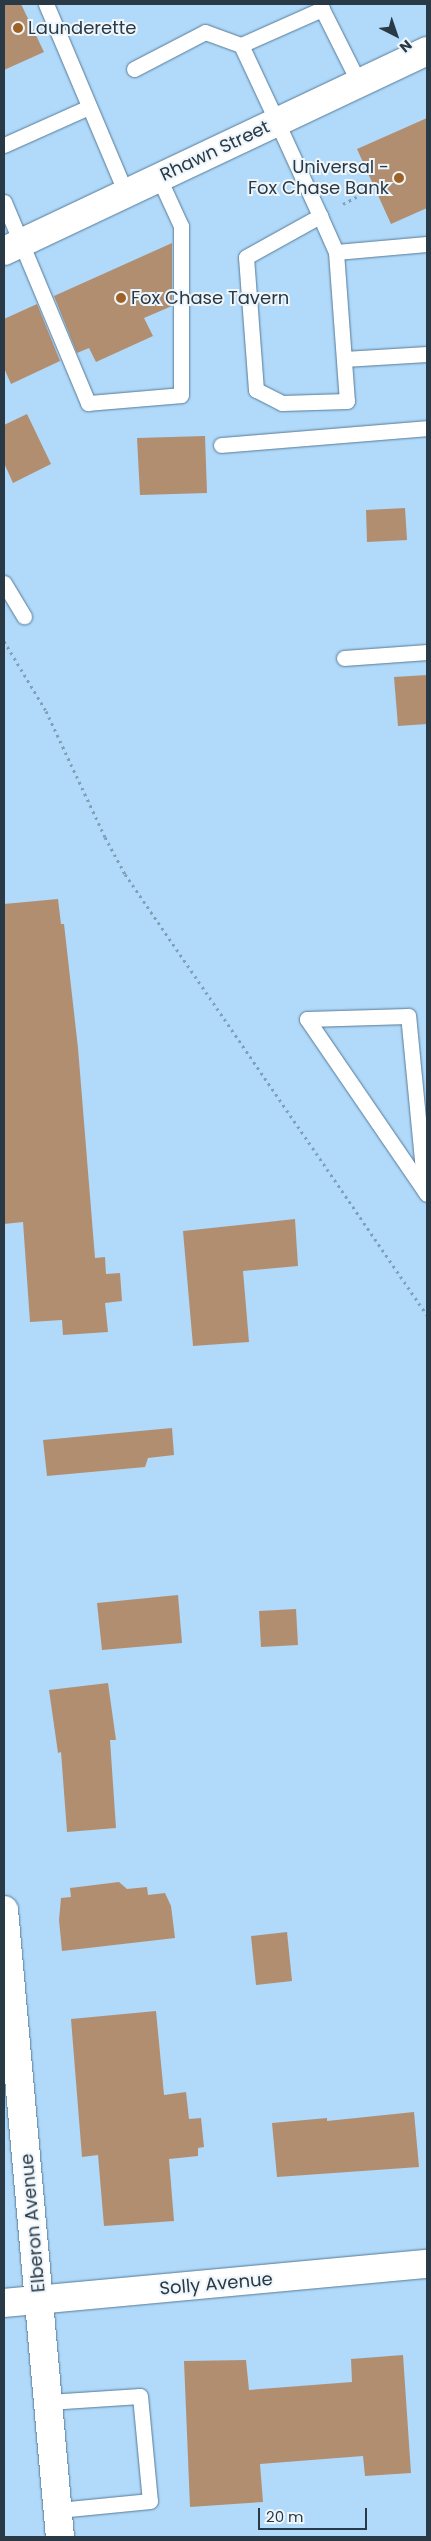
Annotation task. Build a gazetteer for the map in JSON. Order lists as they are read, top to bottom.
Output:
{
  "streets": {
    "street": ["Rhawn Street", "Elberon Avenue", "Solly Avenue"]
  },
  "crossings": [
    ["Elberon Avenue", "Solly Avenue"]
  ],
  "places": ["Launderette", "Universal - Fox Chase Bank", "Fox Chase Tavern"],
  "scale_bar": "20 m",
  "north": "bottom right"
}
